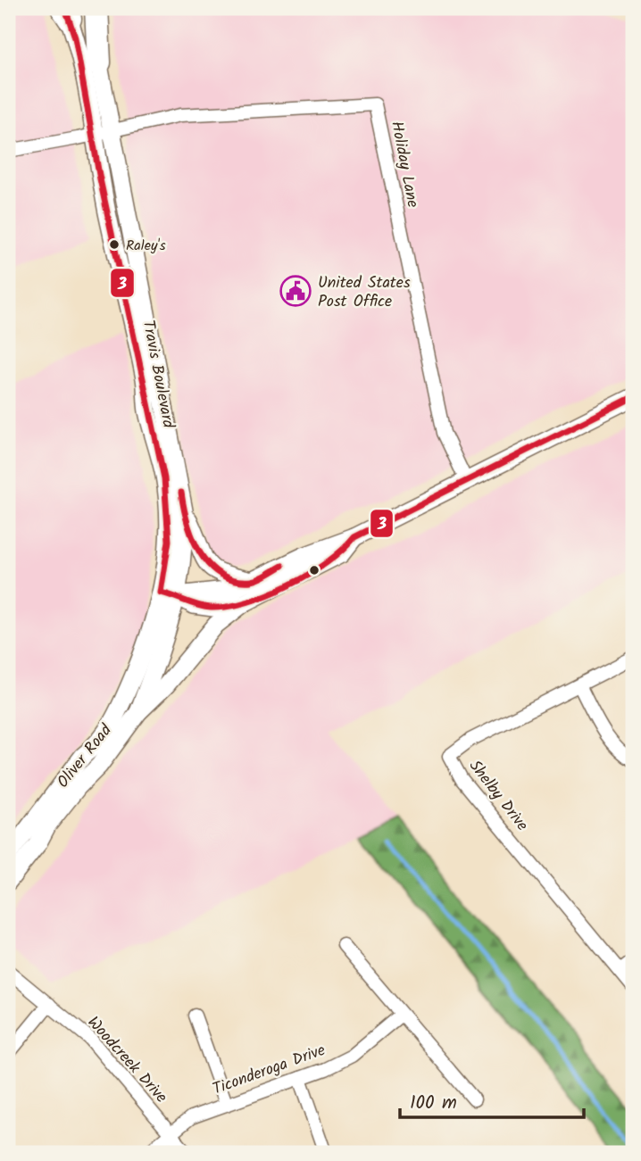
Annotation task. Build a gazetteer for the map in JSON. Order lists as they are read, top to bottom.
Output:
{
  "streets": {
    "street": [
      "Holiday Lane",
      "Travis Boulevard",
      "Oliver Road",
      "Shelby Drive",
      "Woodcreek Drive",
      "Ticonderoga Drive"
    ]
  },
  "crossings": [
    ["Holiday Lane", "Travis Boulevard"],
    ["Holiday Lane", "Oliver Road"],
    ["Travis Boulevard", "Oliver Road"],
    ["Woodcreek Drive", "Ticonderoga Drive"]
  ],
  "places": {
    "other": ["Raley's"],
    "public building": ["United States Post Office"]
  },
  "lines": ["transit line 3"],
  "scale_bar": "100 m"
}
